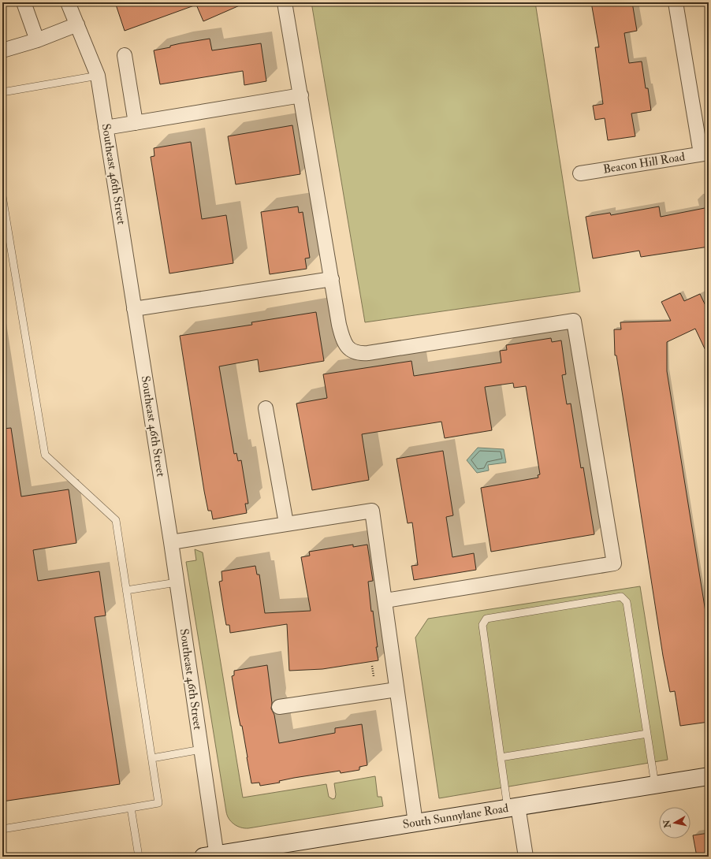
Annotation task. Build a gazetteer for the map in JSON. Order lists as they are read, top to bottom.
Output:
{
  "streets": {
    "main road": ["South Sunnylane Road"],
    "street": ["Beacon Hill Road", "Southeast 46th Street"]
  },
  "crossings": [
    ["Southeast 46th Street", "South Sunnylane Road"]
  ],
  "north": "left"
}
